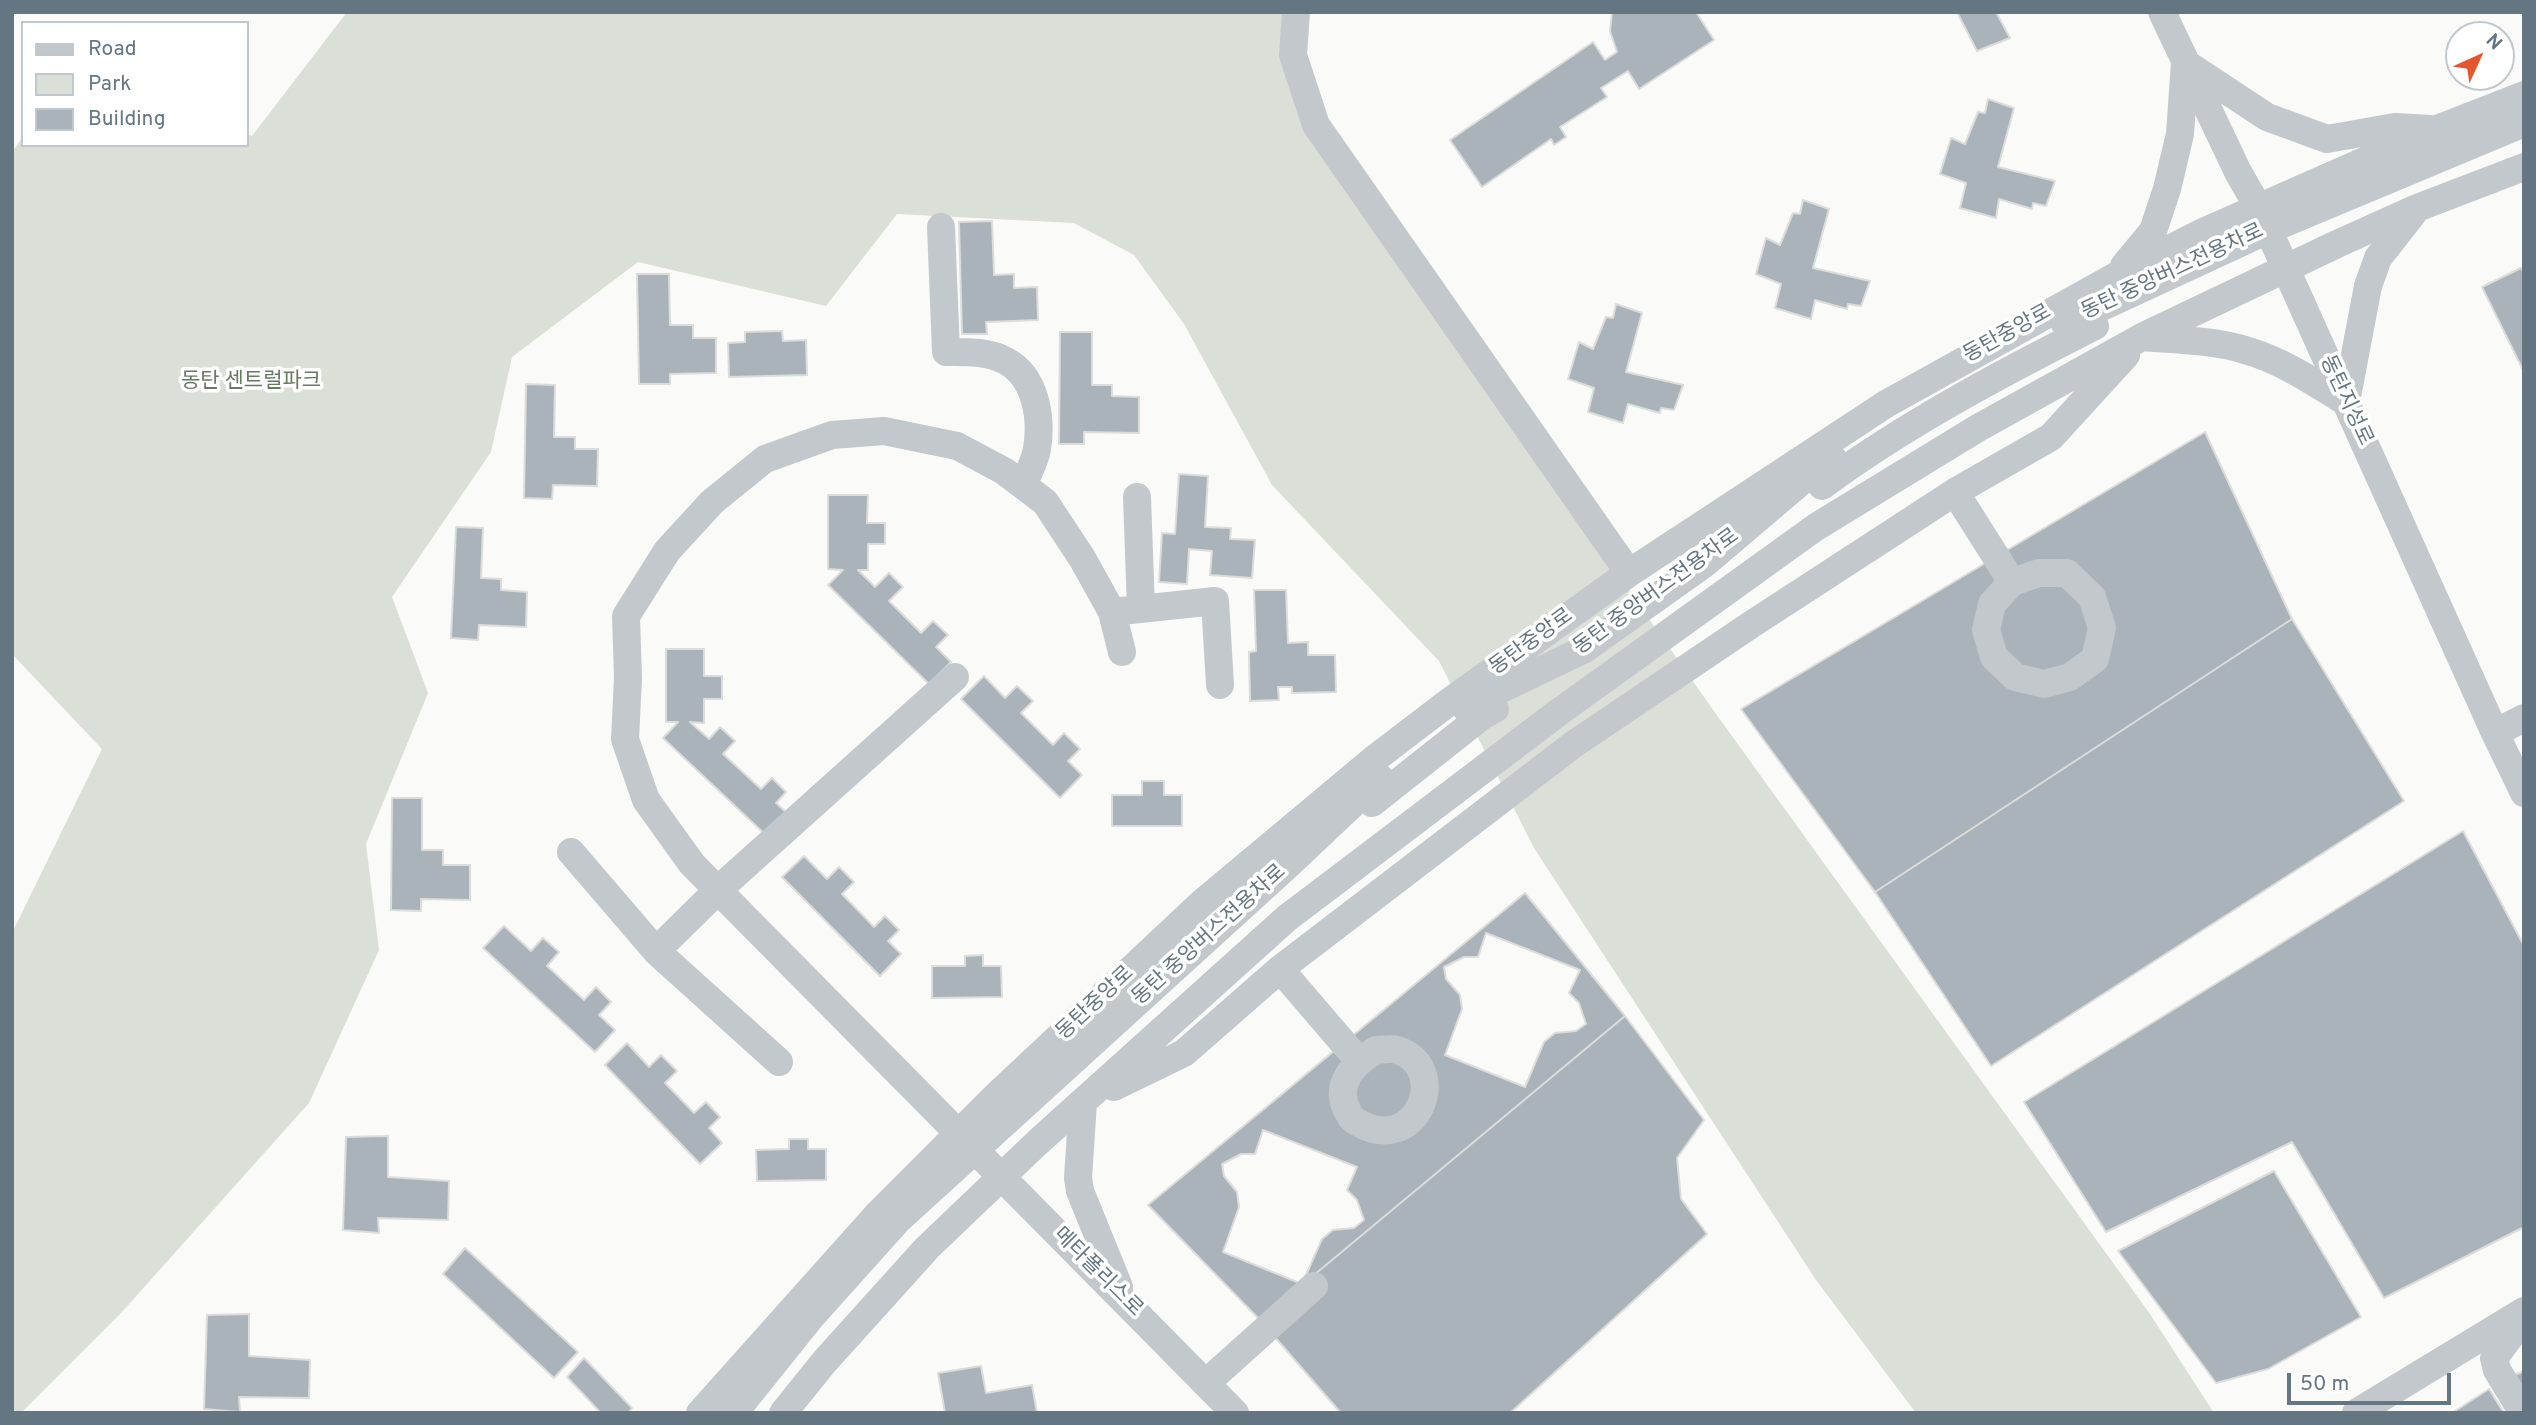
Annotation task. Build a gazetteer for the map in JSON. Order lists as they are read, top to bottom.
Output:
{
  "streets": {
    "street": [
      "동탄 중앙버스전용차로",
      "동탄중앙로",
      "동탄지성로",
      "메타폴리스로"
    ]
  },
  "crossings": [
    ["동탄 중앙버스전용차로", "동탄중앙로"],
    ["동탄 중앙버스전용차로", "동탄지성로"],
    ["동탄 중앙버스전용차로", "메타폴리스로"],
    ["동탄중앙로", "동탄지성로"],
    ["동탄중앙로", "메타폴리스로"]
  ],
  "parks": ["동탄 센트럴파크"],
  "legend": ["Road", "Park", "Building"],
  "scale_bar": "50 m",
  "north": "top right"
}
